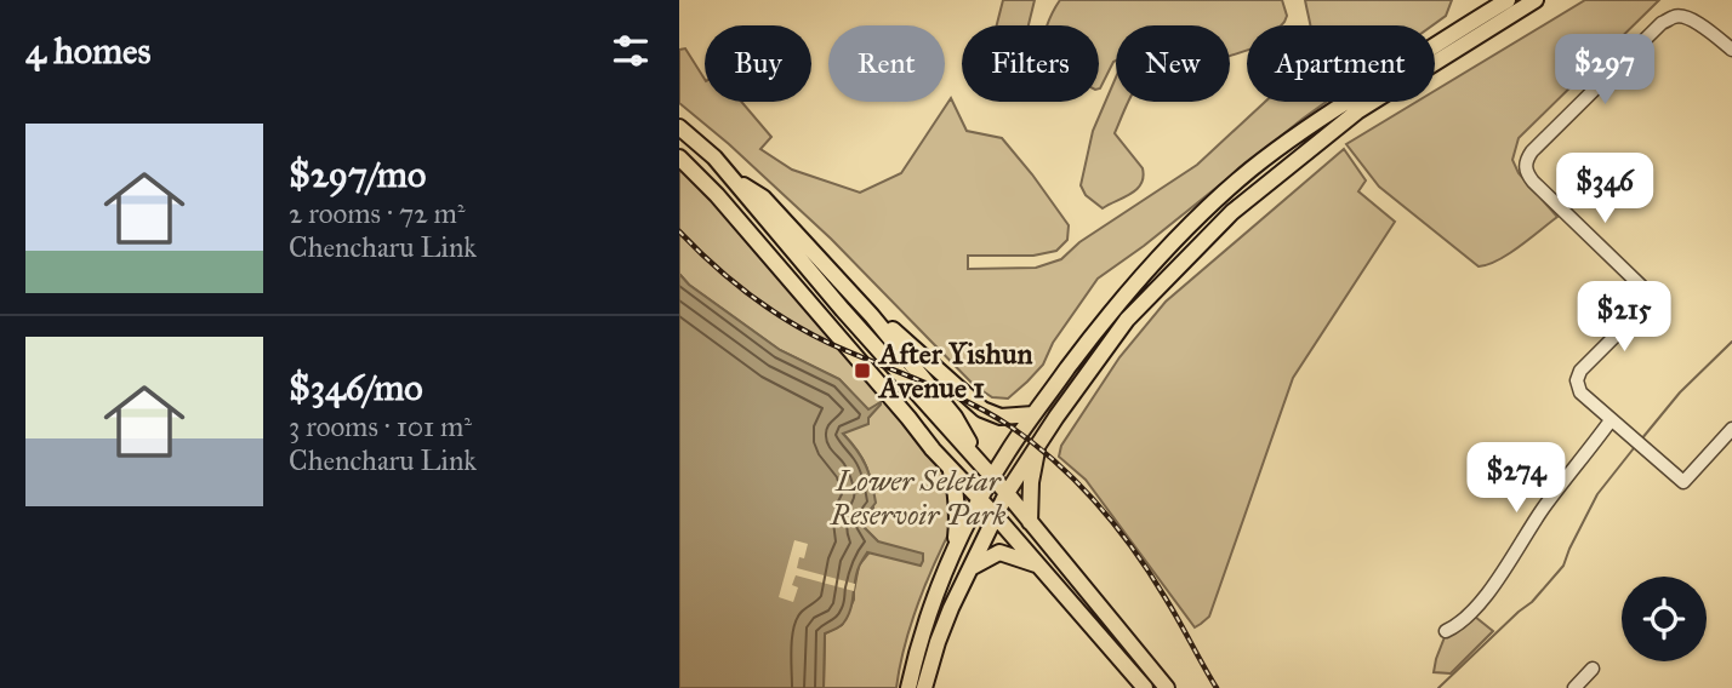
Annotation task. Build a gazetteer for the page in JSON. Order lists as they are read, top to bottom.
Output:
{
  "parks": ["Lower Seletar Reservoir Park"],
  "places": {
    "transit": ["After Yishun Avenue 1"]
  },
  "page": {
    "heading": "4 homes",
    "chip": [
      "Buy",
      "Rent",
      "Filters",
      "New",
      "Apartment"
    ],
    "price": [
      "$297",
      "$346",
      "$215",
      "$274"
    ],
    "list": [
      {
        "name": "$297/mo",
        "note": "2 rooms · 72 m² · Chencharu Link"
      },
      {
        "name": "$346/mo",
        "note": "3 rooms · 101 m² · Chencharu Link"
      }
    ]
  }
}
